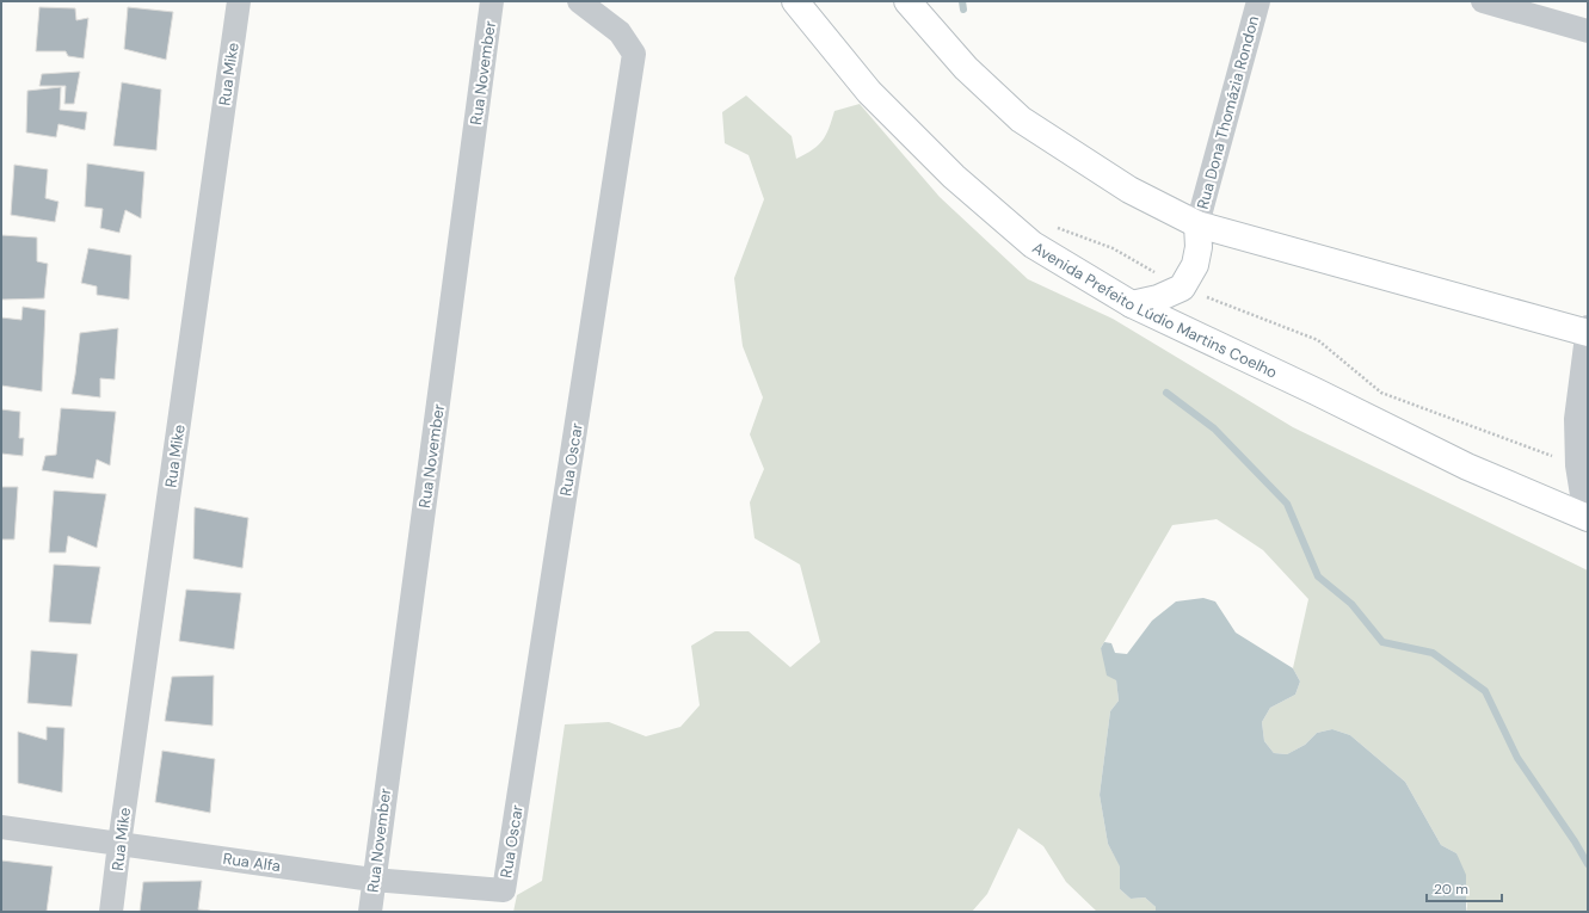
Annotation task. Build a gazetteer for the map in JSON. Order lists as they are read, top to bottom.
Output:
{
  "streets": {
    "main road": ["Avenida Prefeito Lúdio Martins Coelho"],
    "street": [
      "Rua November",
      "Rua Mike",
      "Rua Dona Thomázia Rondon",
      "Rua Oscar",
      "Rua Alfa"
    ]
  },
  "crossings": [
    ["Rua November", "Rua Alfa"],
    ["Rua Mike", "Rua Alfa"],
    ["Rua Oscar", "Rua Alfa"]
  ],
  "scale_bar": "20 m"
}
